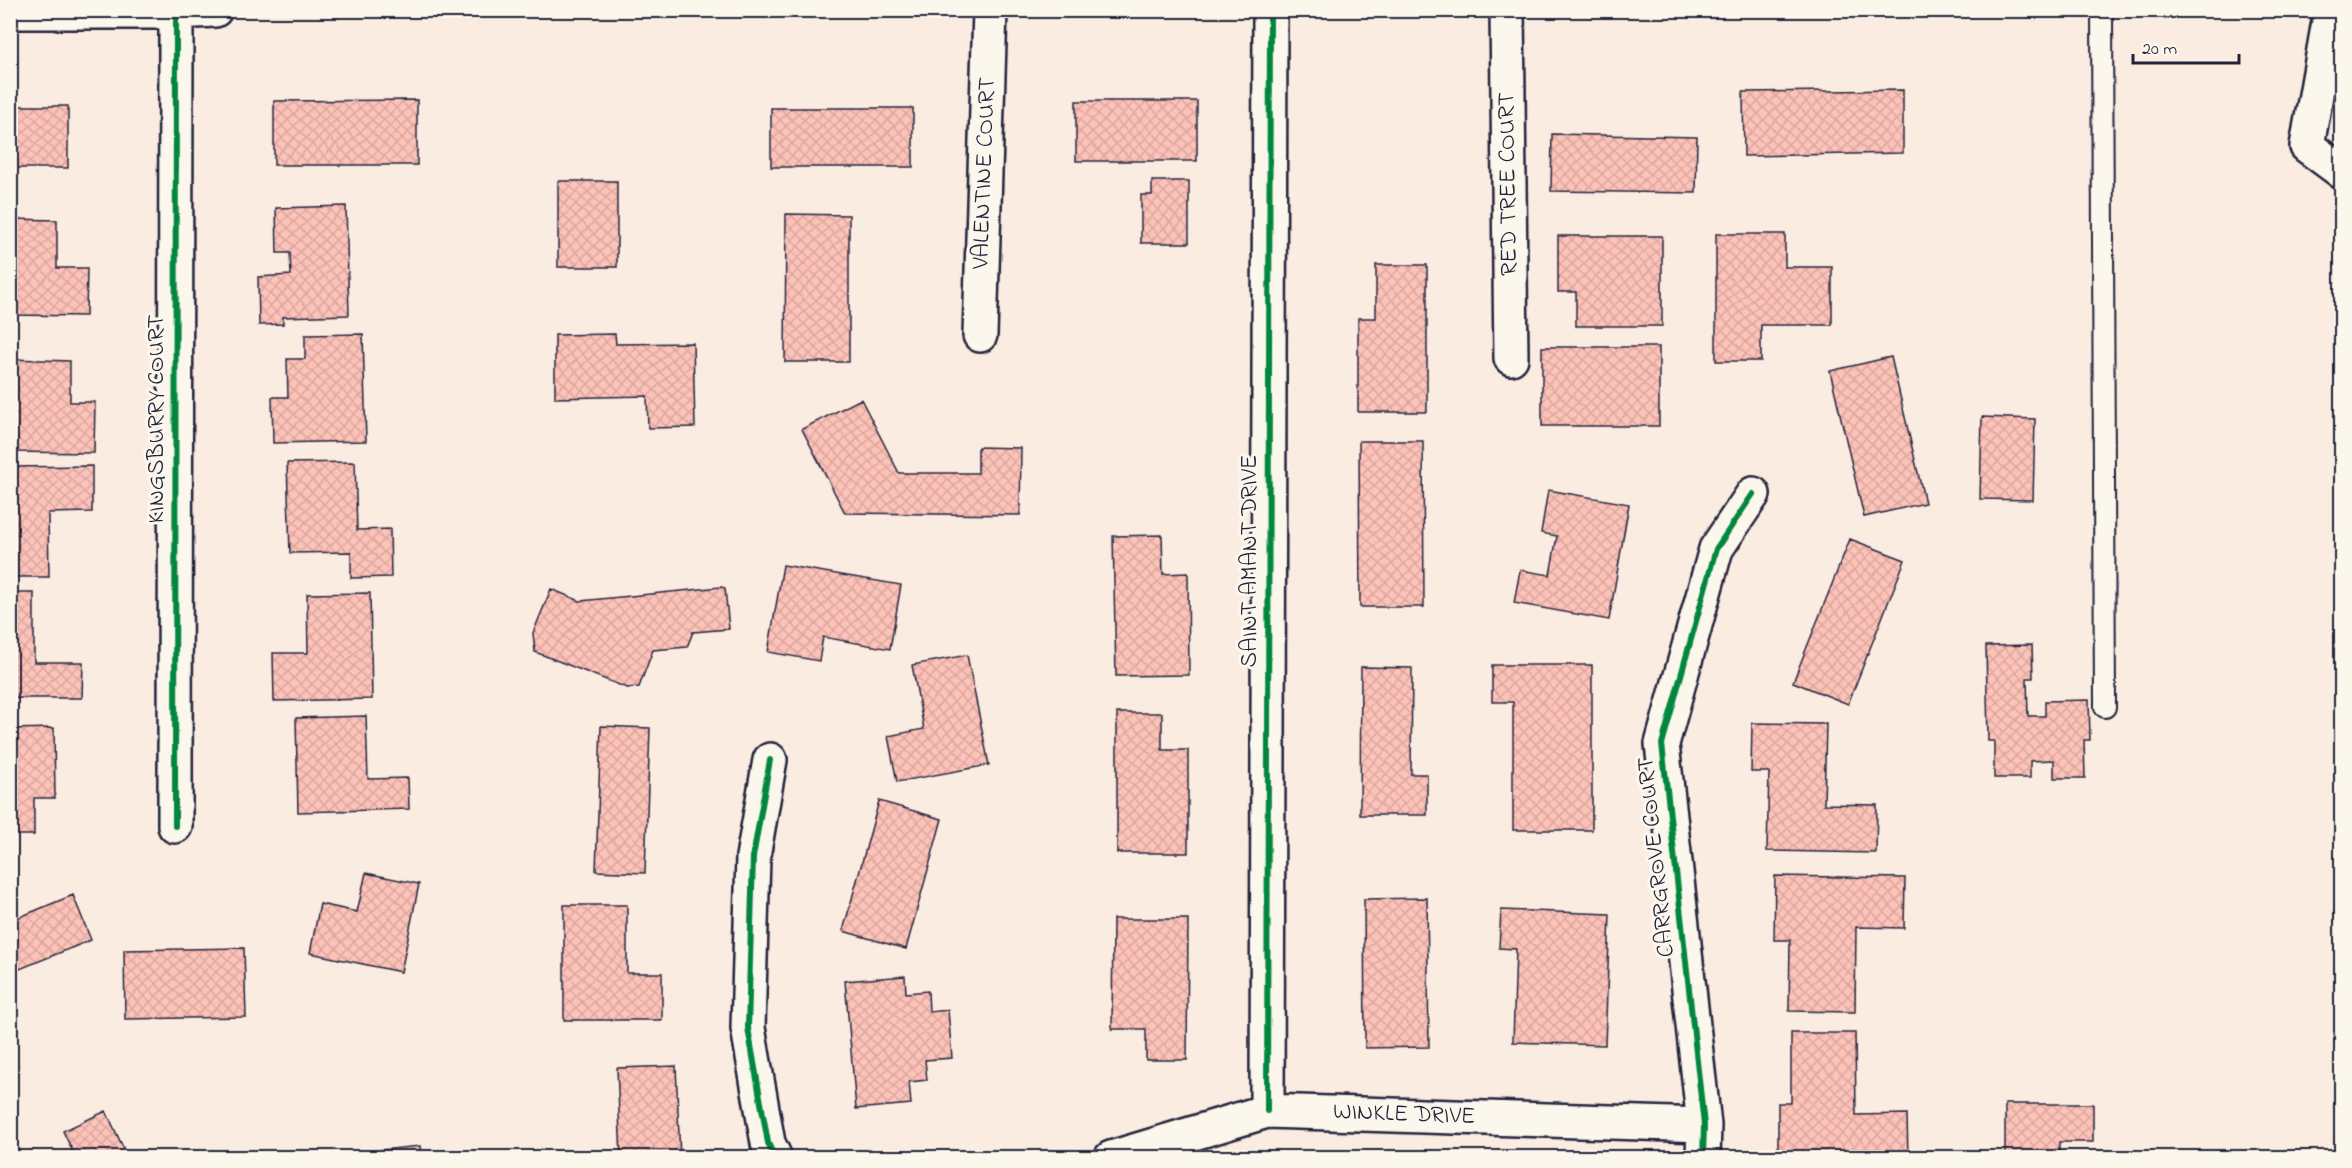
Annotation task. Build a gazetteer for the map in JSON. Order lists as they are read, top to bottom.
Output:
{
  "streets": {
    "street": [
      "VALENTINE COURT",
      "RED TREE COURT",
      "KINGSBURRY COURT",
      "SAINT AMANT DRIVE",
      "CARRGROVE COURT",
      "WINKLE DRIVE"
    ]
  },
  "crossings": [
    ["SAINT AMANT DRIVE", "WINKLE DRIVE"],
    ["CARRGROVE COURT", "WINKLE DRIVE"]
  ],
  "scale_bar": "20 m"
}
